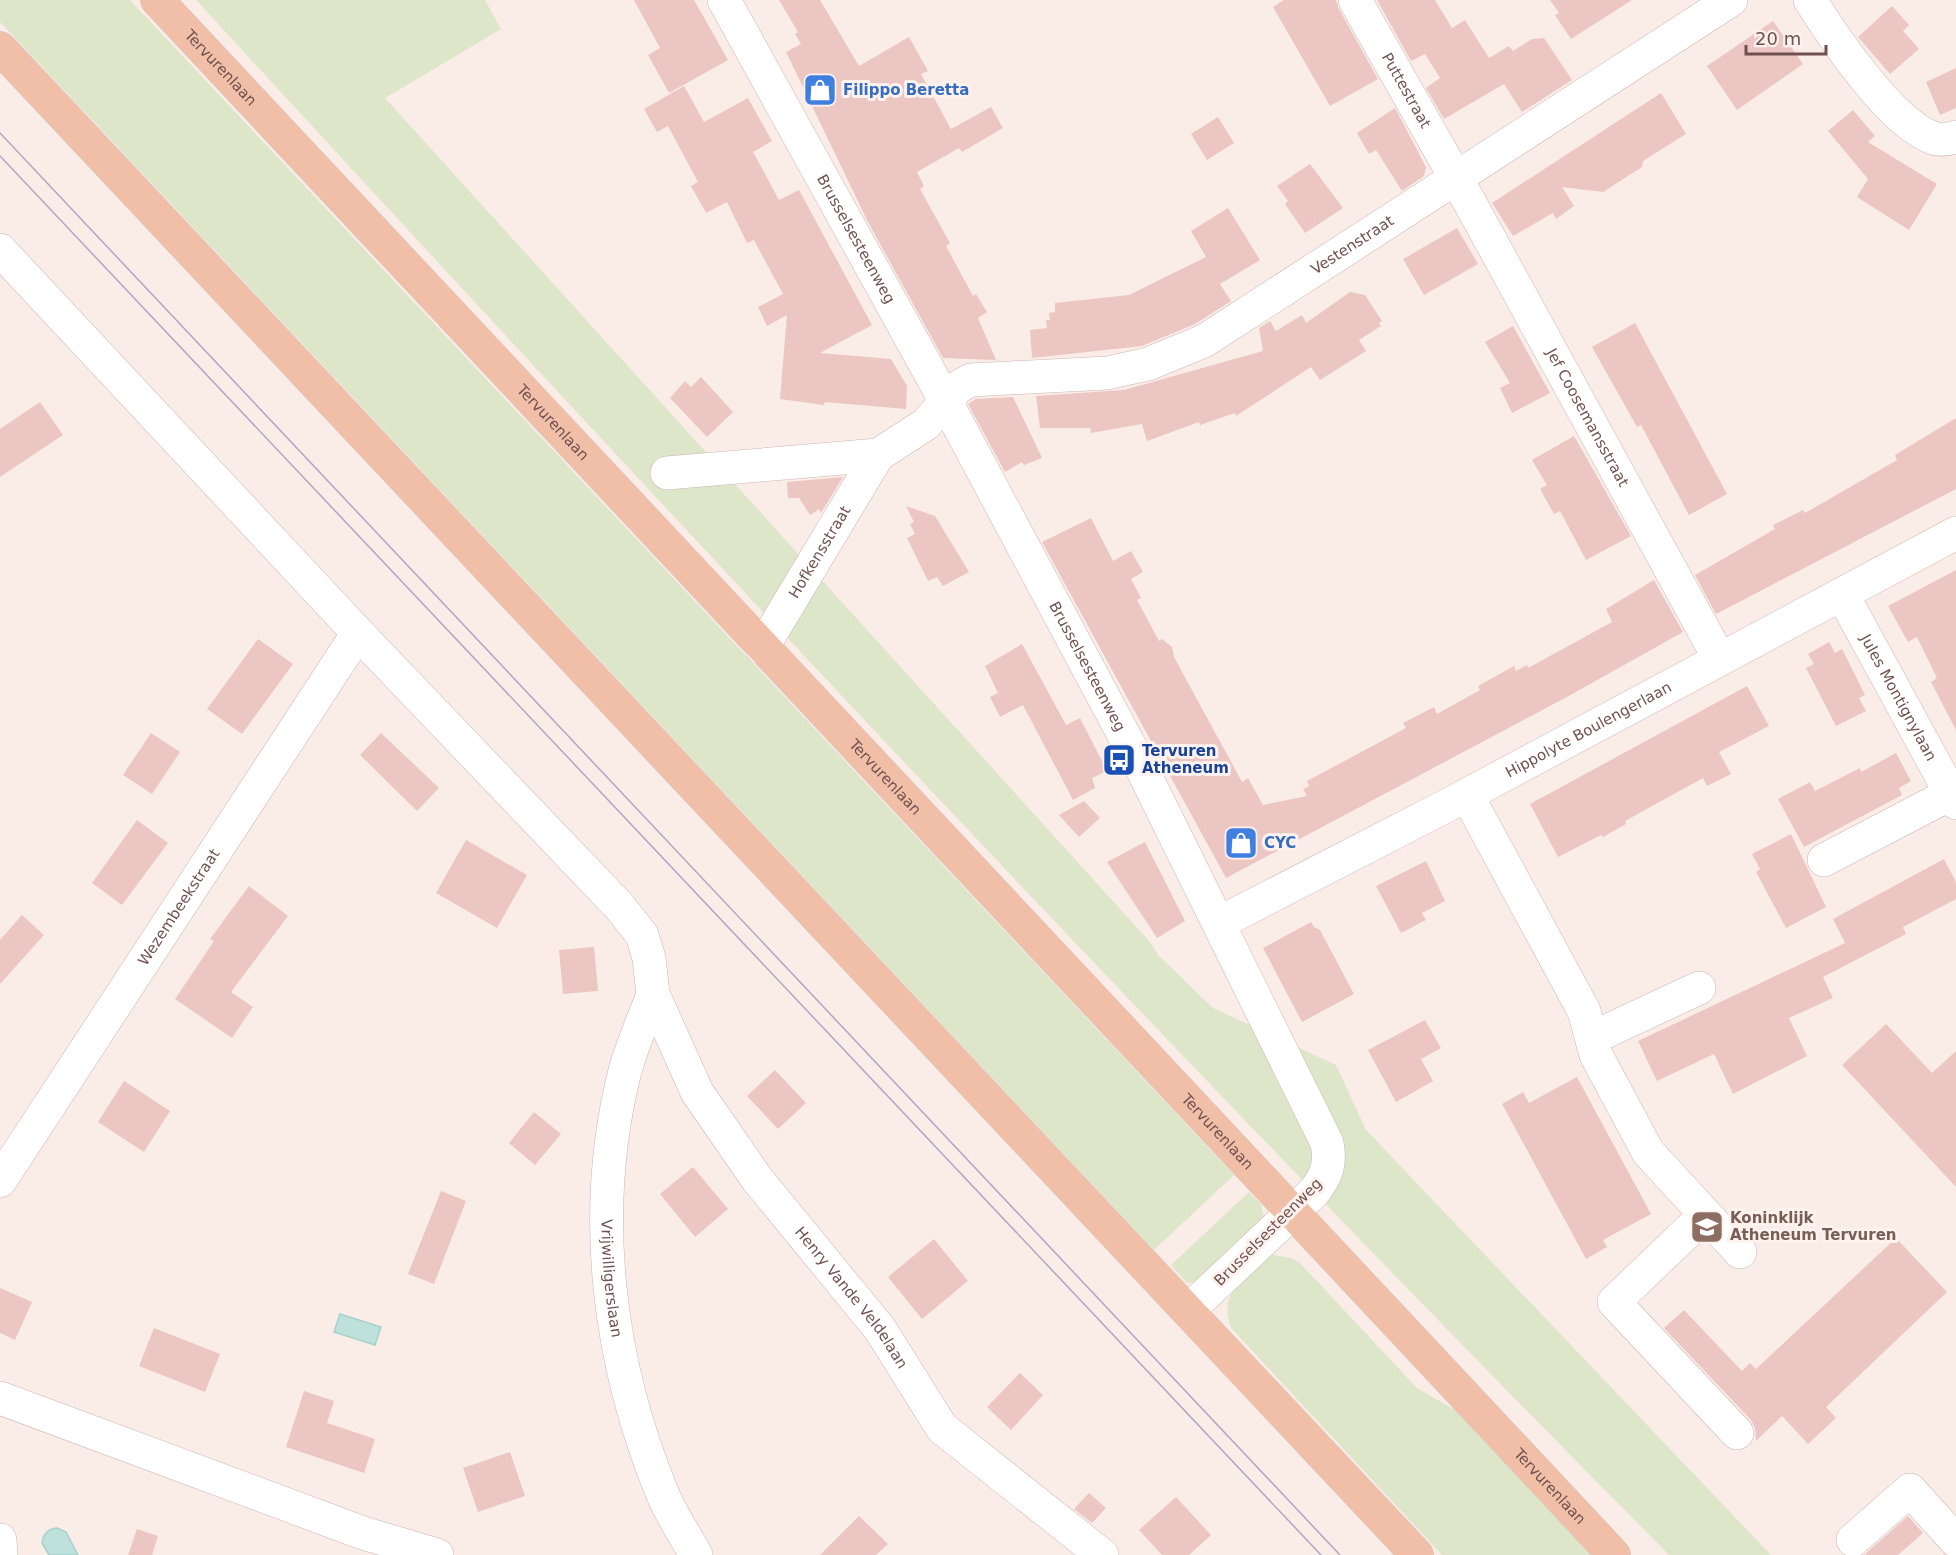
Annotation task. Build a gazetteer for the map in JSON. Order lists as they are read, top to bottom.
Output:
{
  "streets": {
    "main road": ["Tervurenlaan"],
    "street": [
      "Puttestraat",
      "Brusselsesteenweg",
      "Vestenstraat",
      "Jef Coosemansstraat",
      "Hofkensstraat",
      "Jules Montignylaan",
      "Hippolyte Boulengerlaan",
      "Wezembeekstraat",
      "Vrijwilligerslaan",
      "Henry Vande Veldelaan"
    ]
  },
  "crossings": [
    ["Tervurenlaan", "Brusselsesteenweg"],
    ["Tervurenlaan", "Hofkensstraat"],
    ["Puttestraat", "Vestenstraat"],
    ["Puttestraat", "Jef Coosemansstraat"],
    ["Brusselsesteenweg", "Vestenstraat"],
    ["Brusselsesteenweg", "Hofkensstraat"],
    ["Brusselsesteenweg", "Hippolyte Boulengerlaan"],
    ["Vestenstraat", "Jef Coosemansstraat"],
    ["Vestenstraat", "Hofkensstraat"],
    ["Jef Coosemansstraat", "Hippolyte Boulengerlaan"],
    ["Jules Montignylaan", "Hippolyte Boulengerlaan"],
    ["Vrijwilligerslaan", "Henry Vande Veldelaan"]
  ],
  "places": {
    "shop": ["Filippo Beretta", "CYC"],
    "bus stop": ["Tervuren Atheneum"],
    "school or university": ["Koninklijk Atheneum Tervuren"]
  },
  "scale_bar": "20 m"
}
